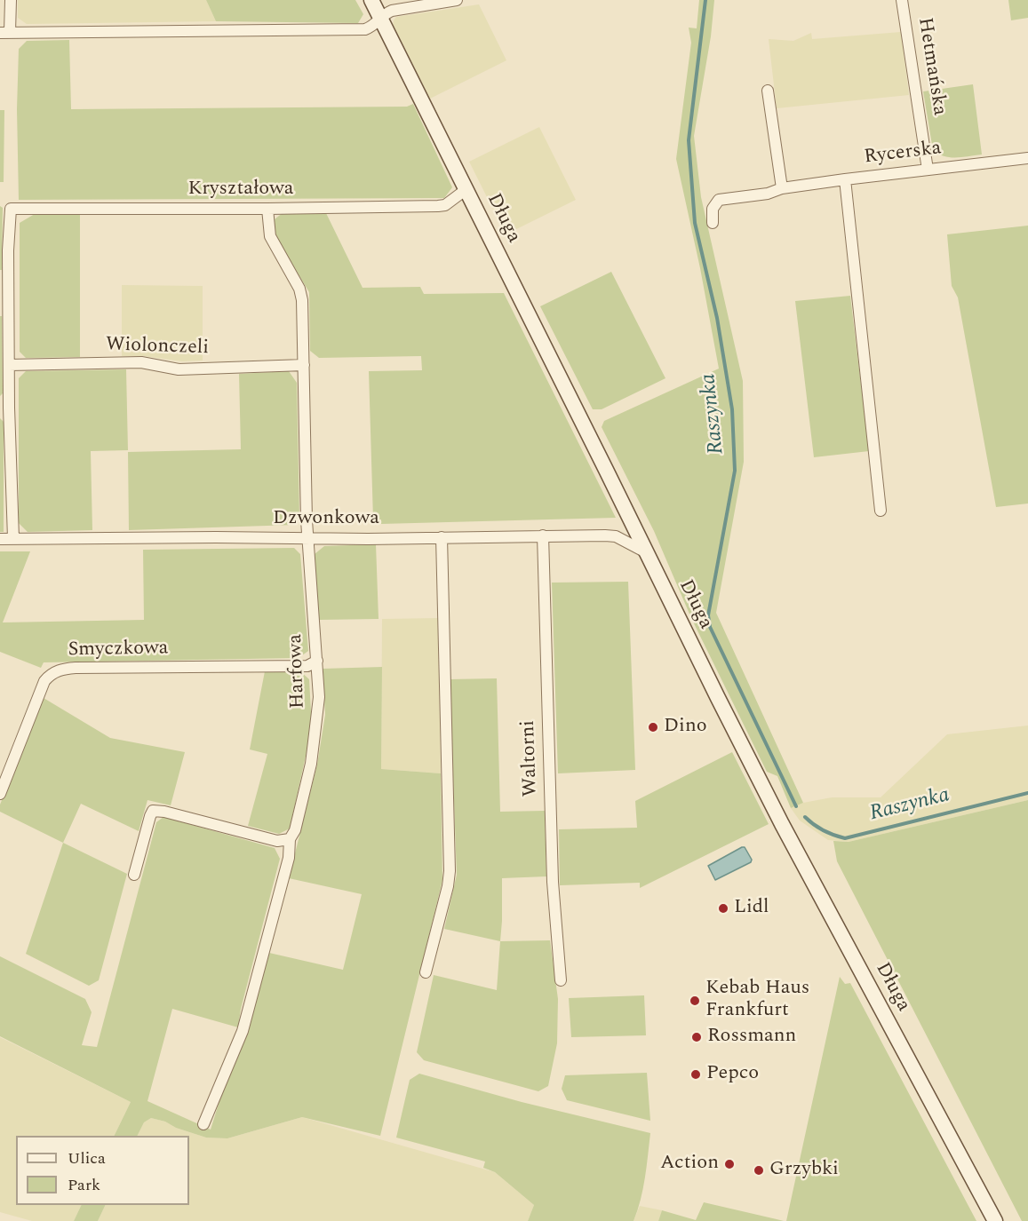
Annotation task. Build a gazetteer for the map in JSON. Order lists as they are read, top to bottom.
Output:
{
  "streets": {
    "street": [
      "Hetmańska",
      "Rycerska",
      "Kryształowa",
      "Długa",
      "Wiolonczeli",
      "Dzwonkowa",
      "Smyczkowa",
      "Harfowa",
      "Waltorni"
    ]
  },
  "crossings": [
    ["Hetmańska", "Rycerska"],
    ["Kryształowa", "Długa"],
    ["Kryształowa", "Wiolonczeli"],
    ["Kryształowa", "Harfowa"],
    ["Długa", "Dzwonkowa"],
    ["Wiolonczeli", "Harfowa"],
    ["Dzwonkowa", "Harfowa"],
    ["Dzwonkowa", "Waltorni"],
    ["Smyczkowa", "Harfowa"]
  ],
  "water": ["Raszynka"],
  "places": [
    "Dino",
    "Lidl",
    "Kebab Haus Frankfurt",
    "Rossmann",
    "Pepco",
    "Action",
    "Grzybki"
  ],
  "legend": ["Ulica", "Park"]
}
